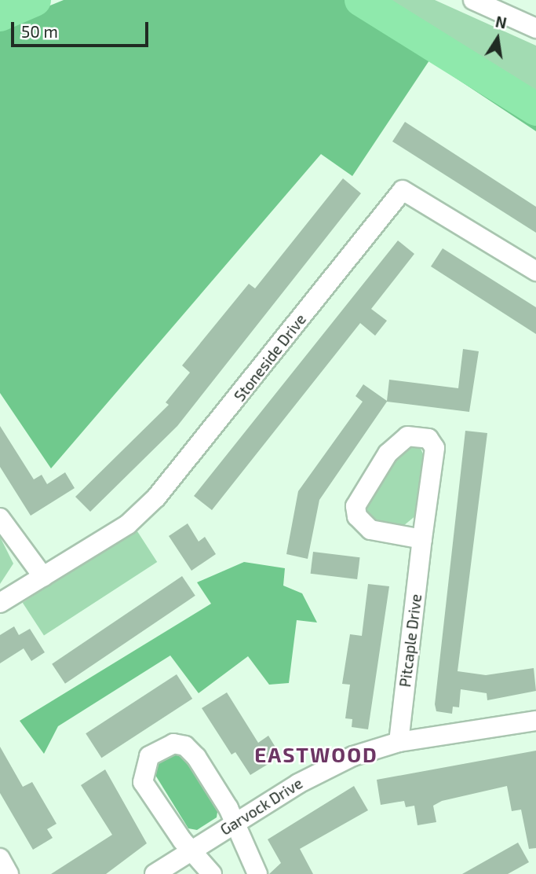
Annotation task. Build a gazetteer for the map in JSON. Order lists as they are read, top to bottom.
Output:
{
  "streets": {
    "street": ["Stoneside Drive", "Pitcaple Drive", "Garvock Drive"]
  },
  "crossings": [
    ["Pitcaple Drive", "Garvock Drive"]
  ],
  "districts": ["EASTWOOD"],
  "scale_bar": "50 m",
  "north": "top"
}
